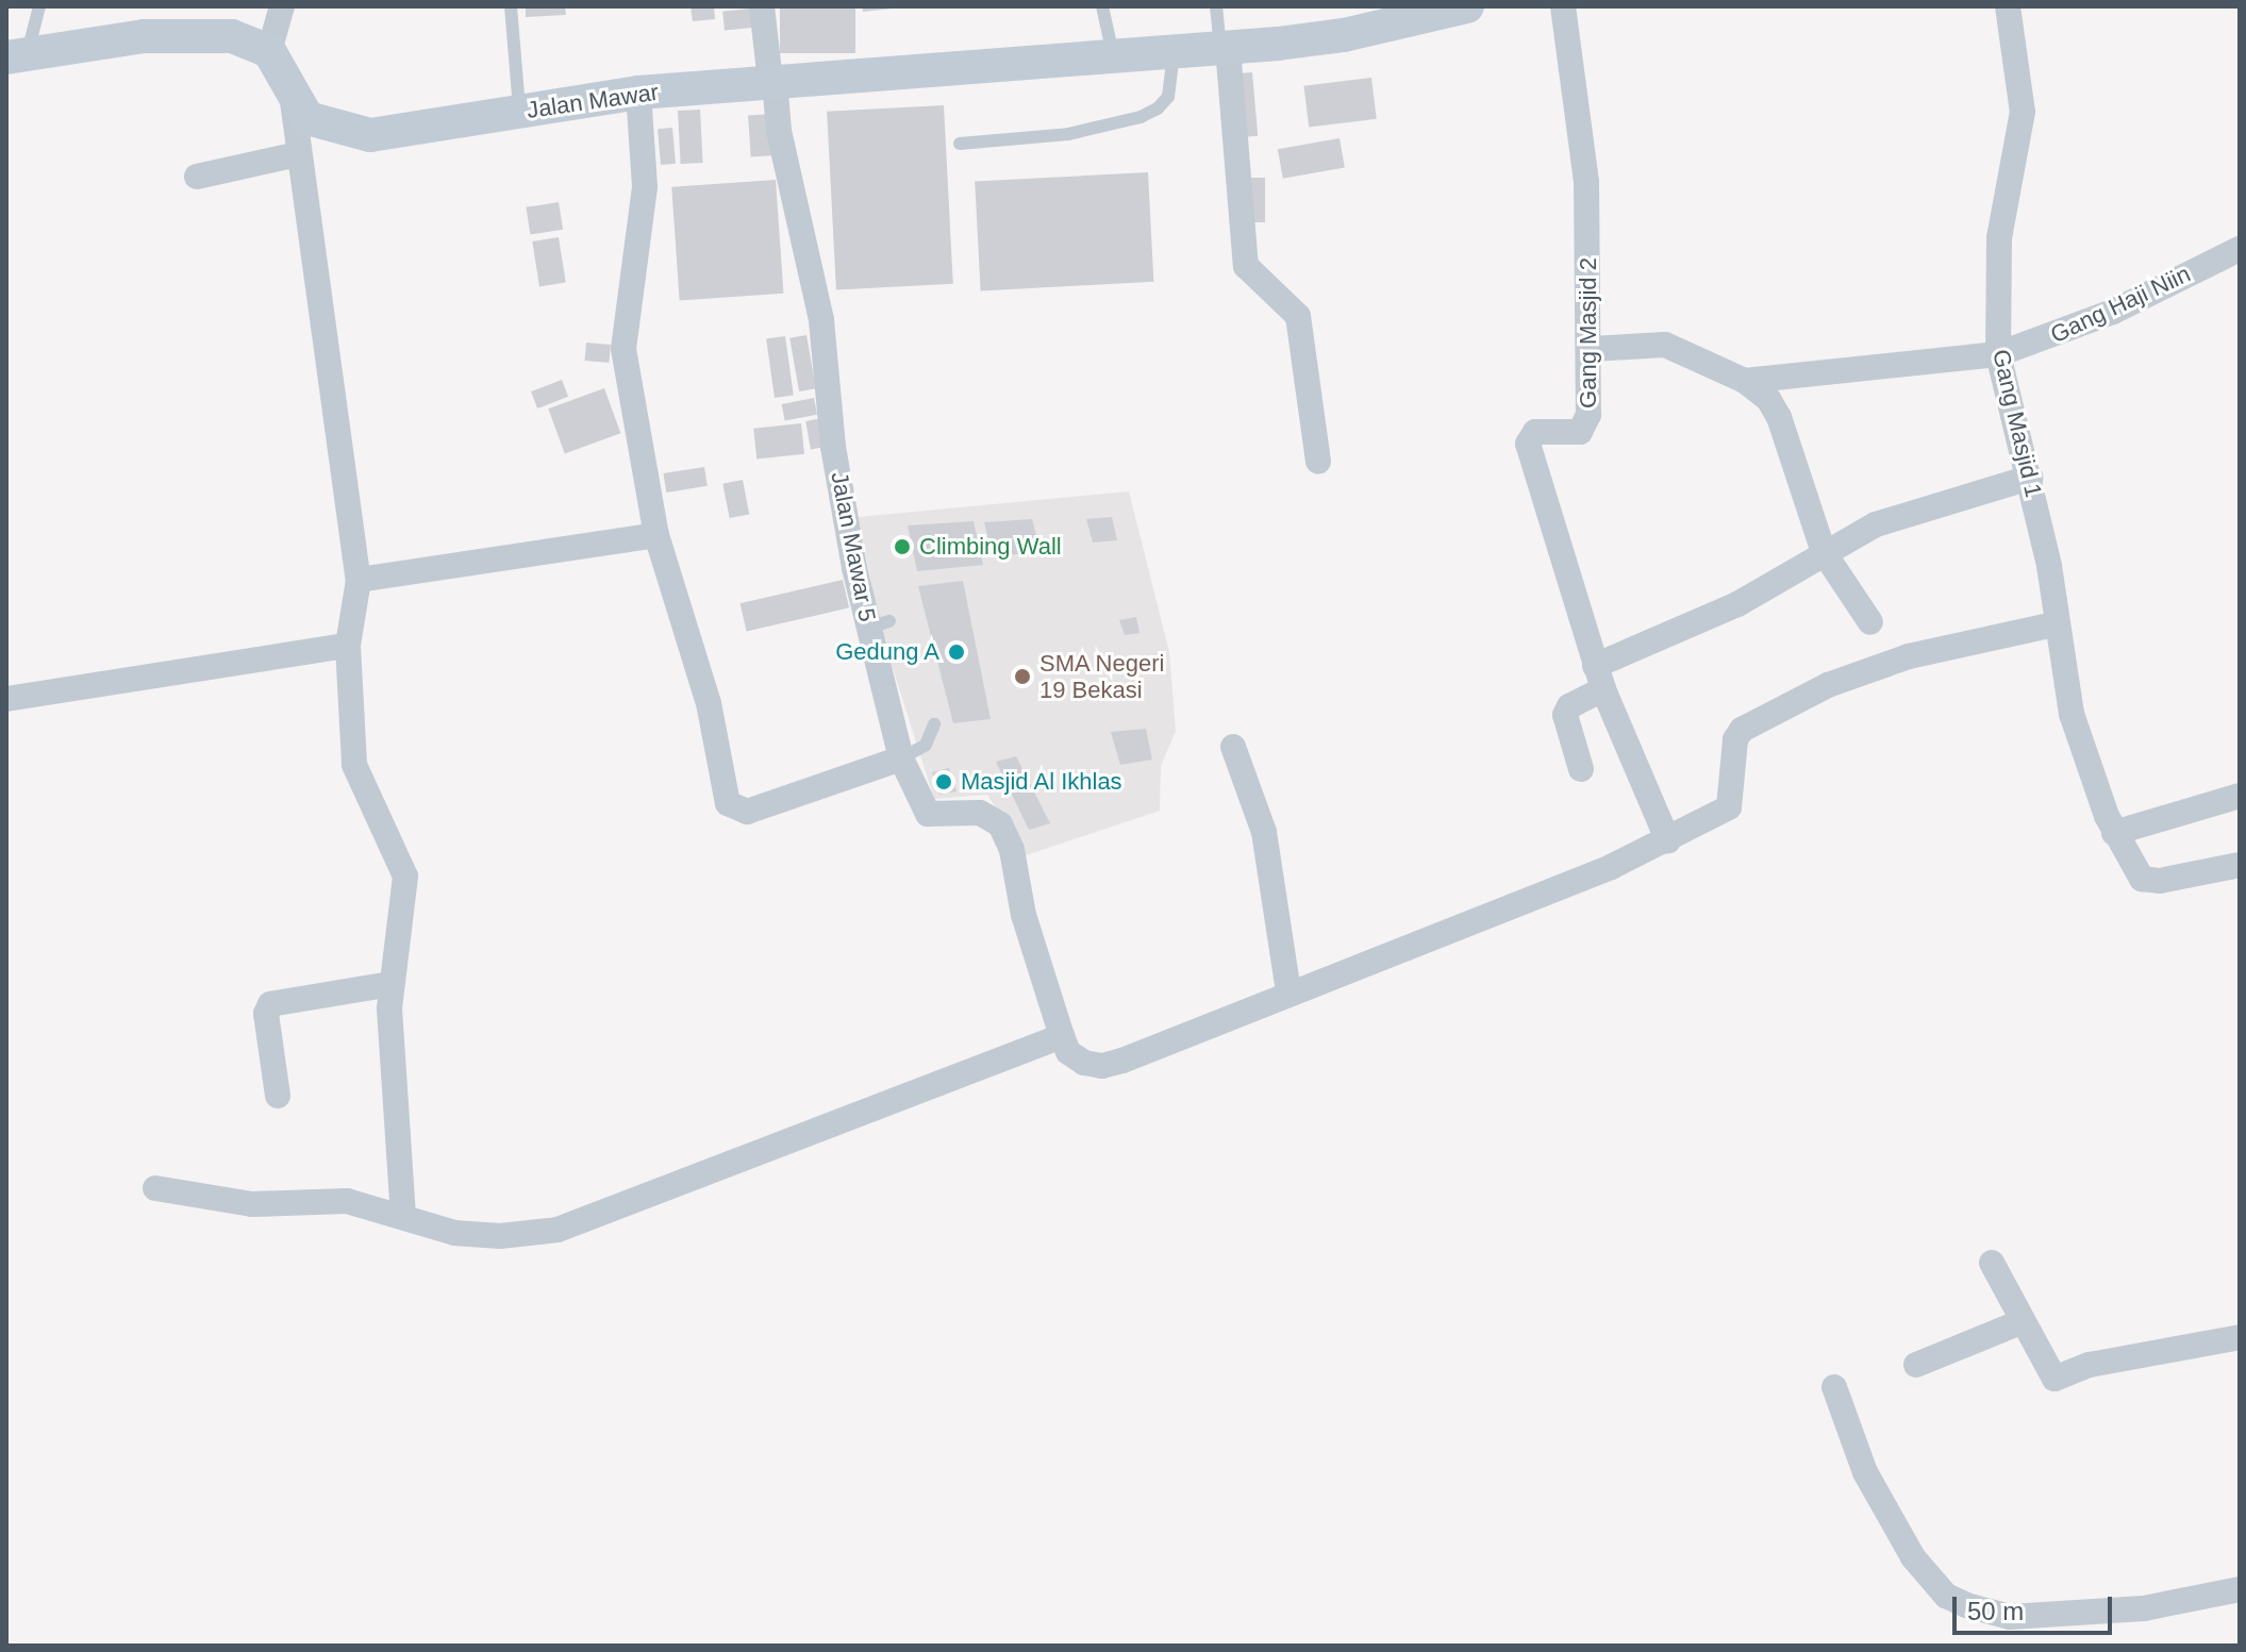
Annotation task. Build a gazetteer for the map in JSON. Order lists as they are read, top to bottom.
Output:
{
  "streets": {
    "street": [
      "Jalan Mawar",
      "Gang Haji Niin",
      "Gang Masjid 2",
      "Gang Masjid 1",
      "Jalan Mawar 5"
    ]
  },
  "crossings": [
    ["Jalan Mawar", "Jalan Mawar 5"],
    ["Gang Haji Niin", "Gang Masjid 1"]
  ],
  "places": [
    "Climbing Wall",
    "Gedung A",
    "SMA Negeri 19 Bekasi",
    "Masjid Al Ikhlas"
  ],
  "scale_bar": "50 m"
}
